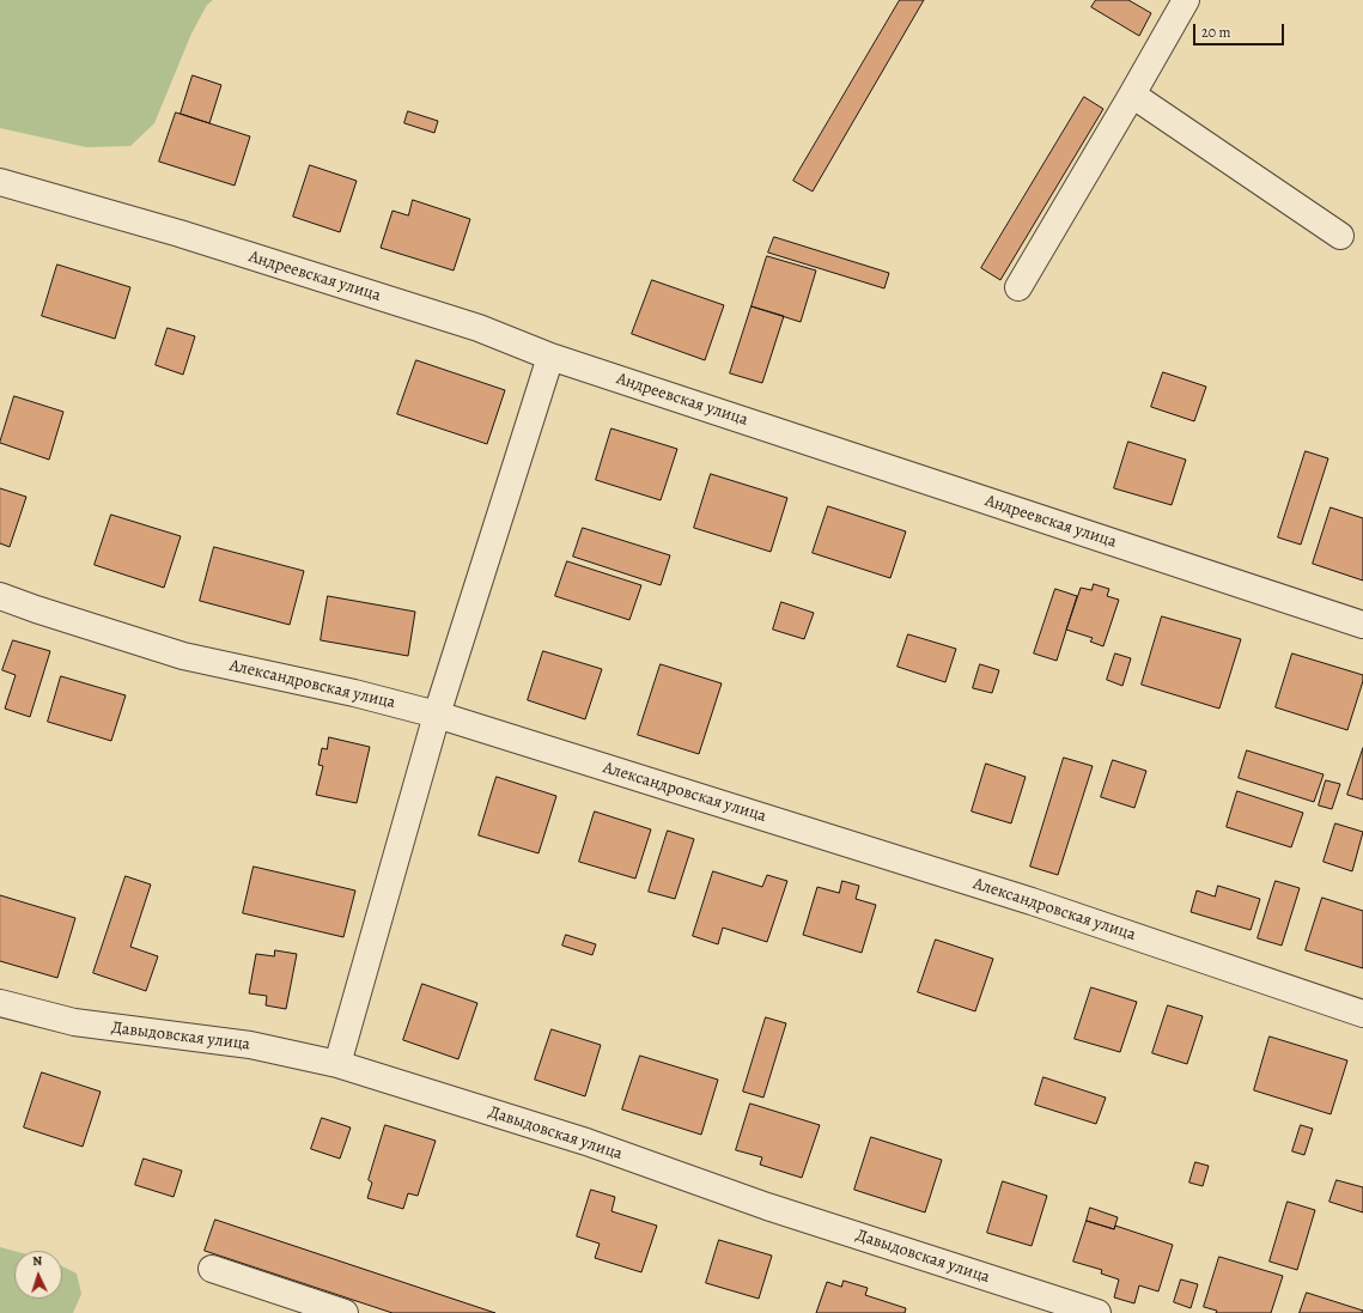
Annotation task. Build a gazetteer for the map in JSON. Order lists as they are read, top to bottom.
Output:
{
  "streets": {
    "street": ["Андреевская улица", "Александровская улица", "Давыдовская улица"]
  },
  "scale_bar": "20 m",
  "north": "top"
}
